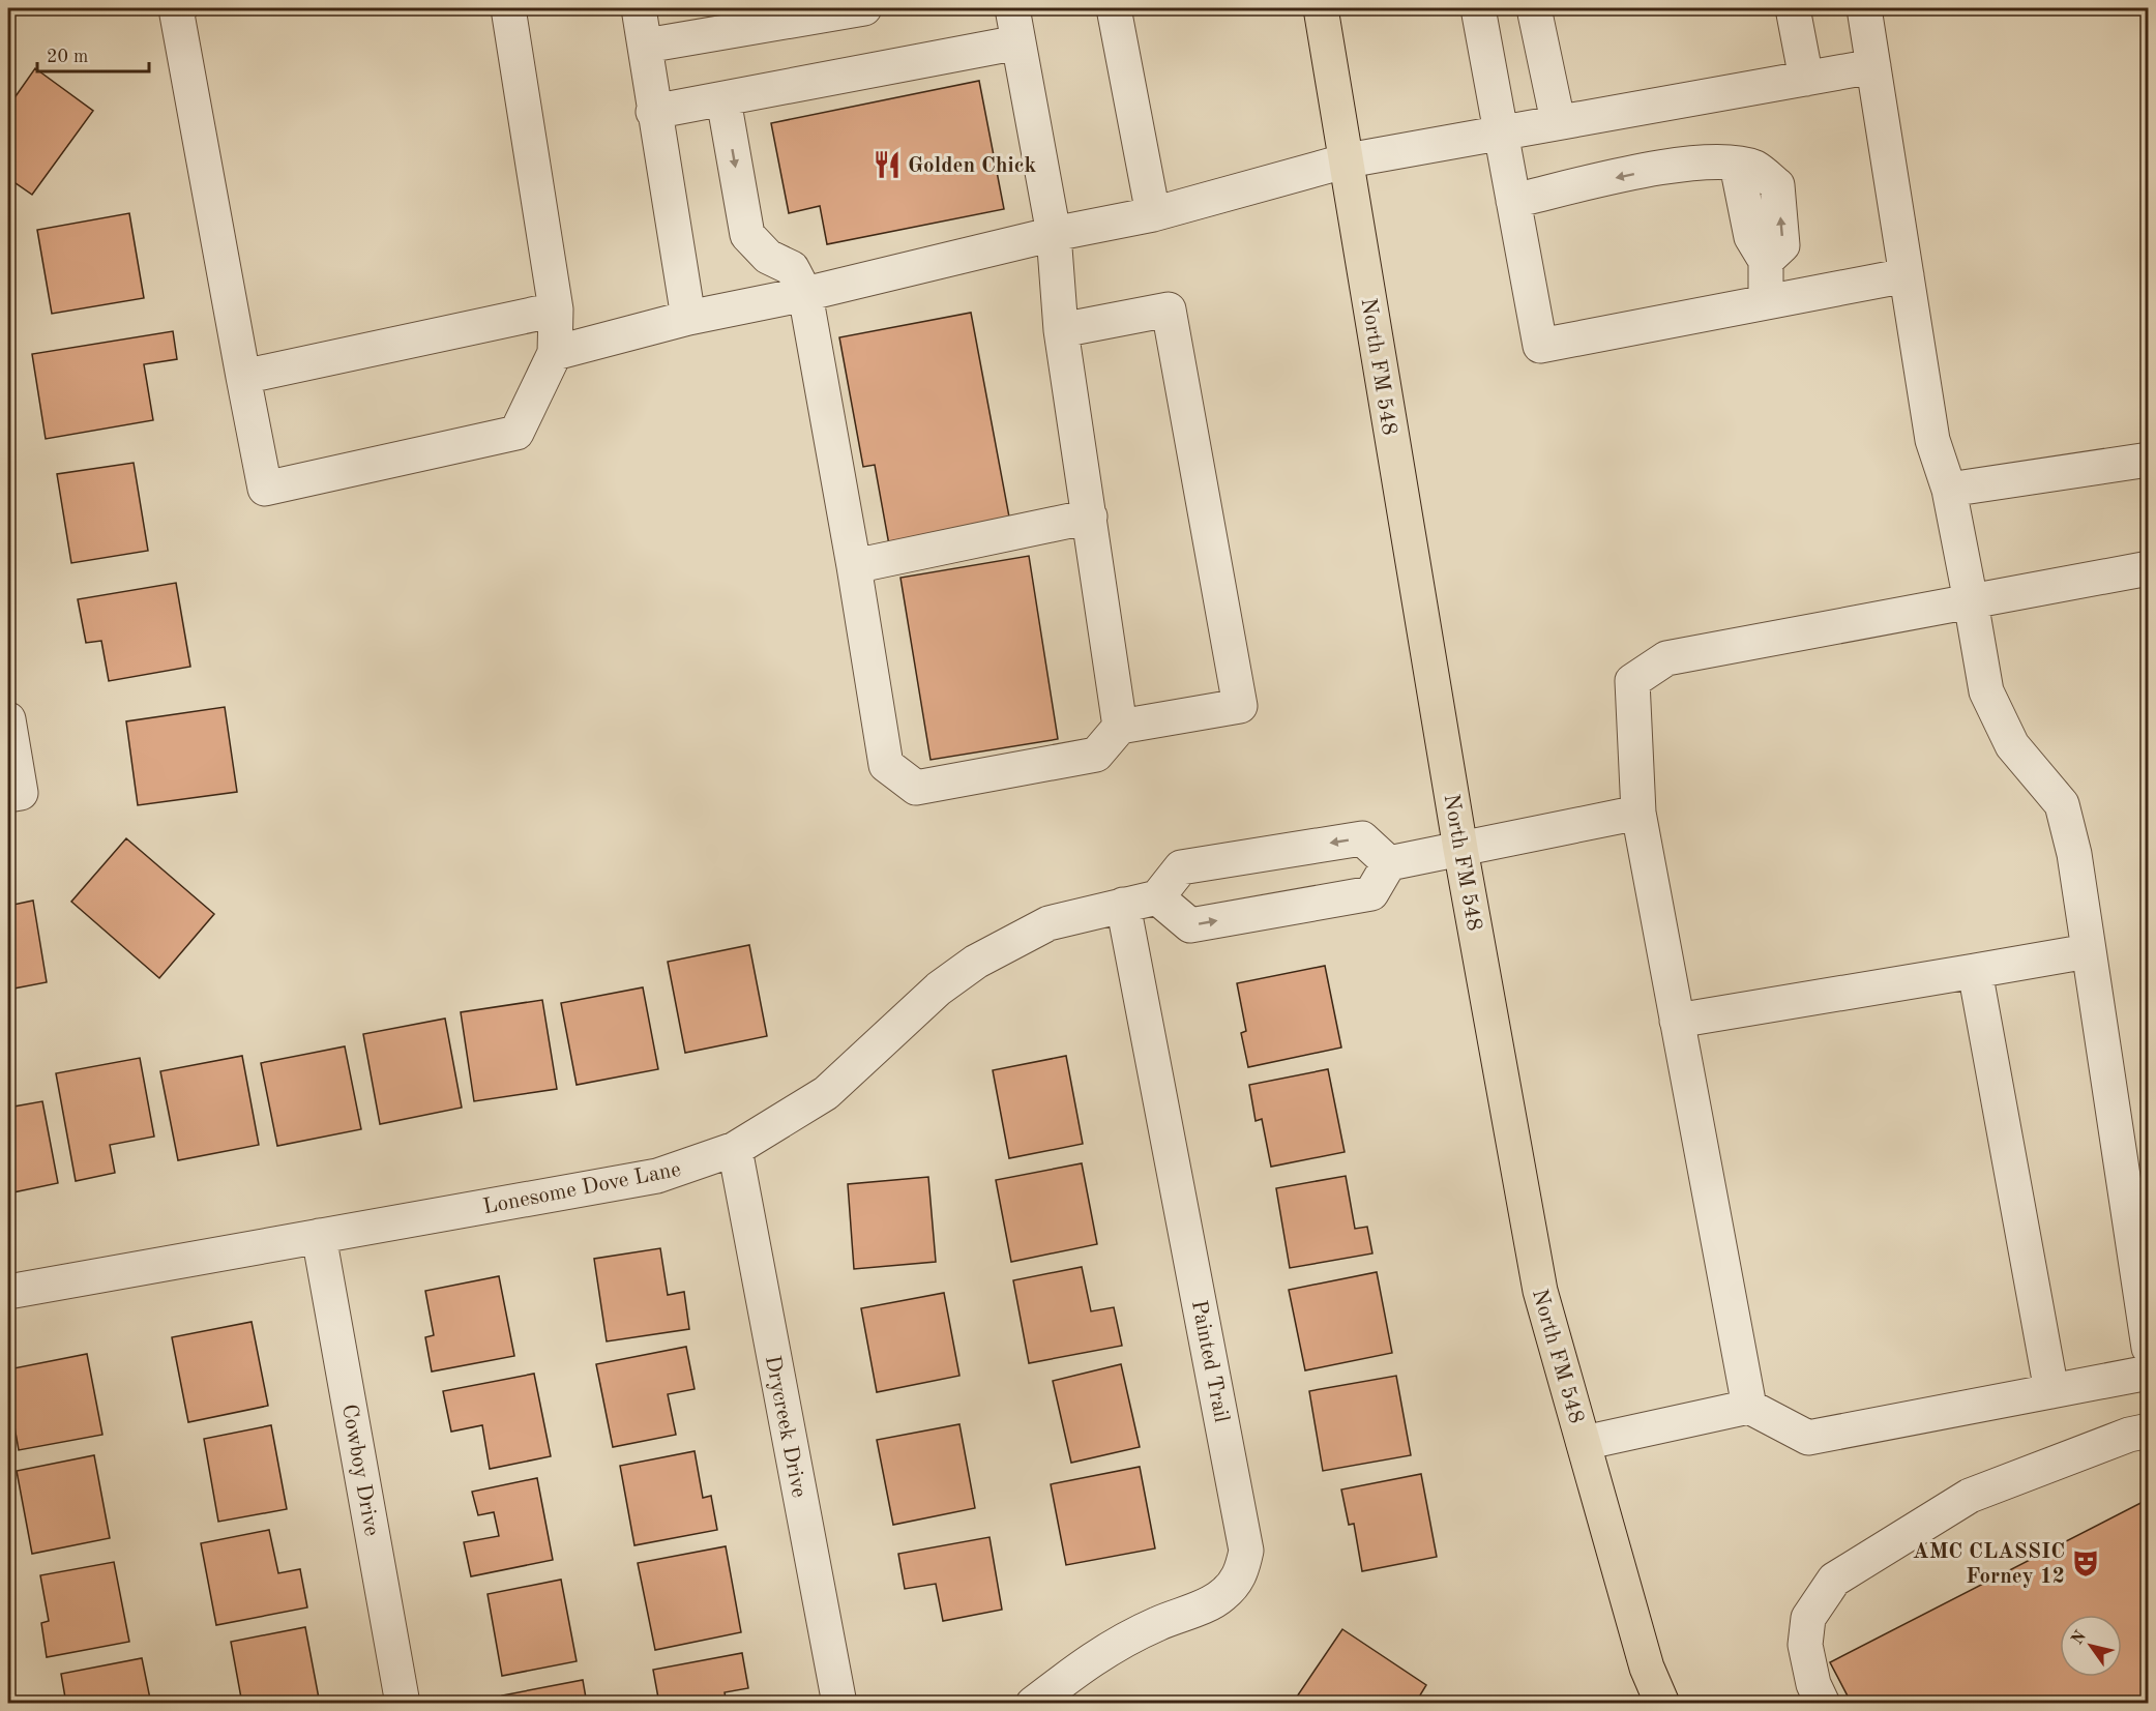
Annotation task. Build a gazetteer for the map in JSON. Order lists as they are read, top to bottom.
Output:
{
  "streets": {
    "main road": ["North FM 548"],
    "street": [
      "Lonesome Dove Lane",
      "Painted Trail",
      "Drycreek Drive",
      "Cowboy Drive"
    ]
  },
  "crossings": [
    ["Lonesome Dove Lane", "Painted Trail"],
    ["Lonesome Dove Lane", "Drycreek Drive"],
    ["Lonesome Dove Lane", "Cowboy Drive"]
  ],
  "places": {
    "restaurant": ["Golden Chick"],
    "theatre": ["AMC CLASSIC Forney 12"]
  },
  "scale_bar": "20 m",
  "north": "top left"
}
